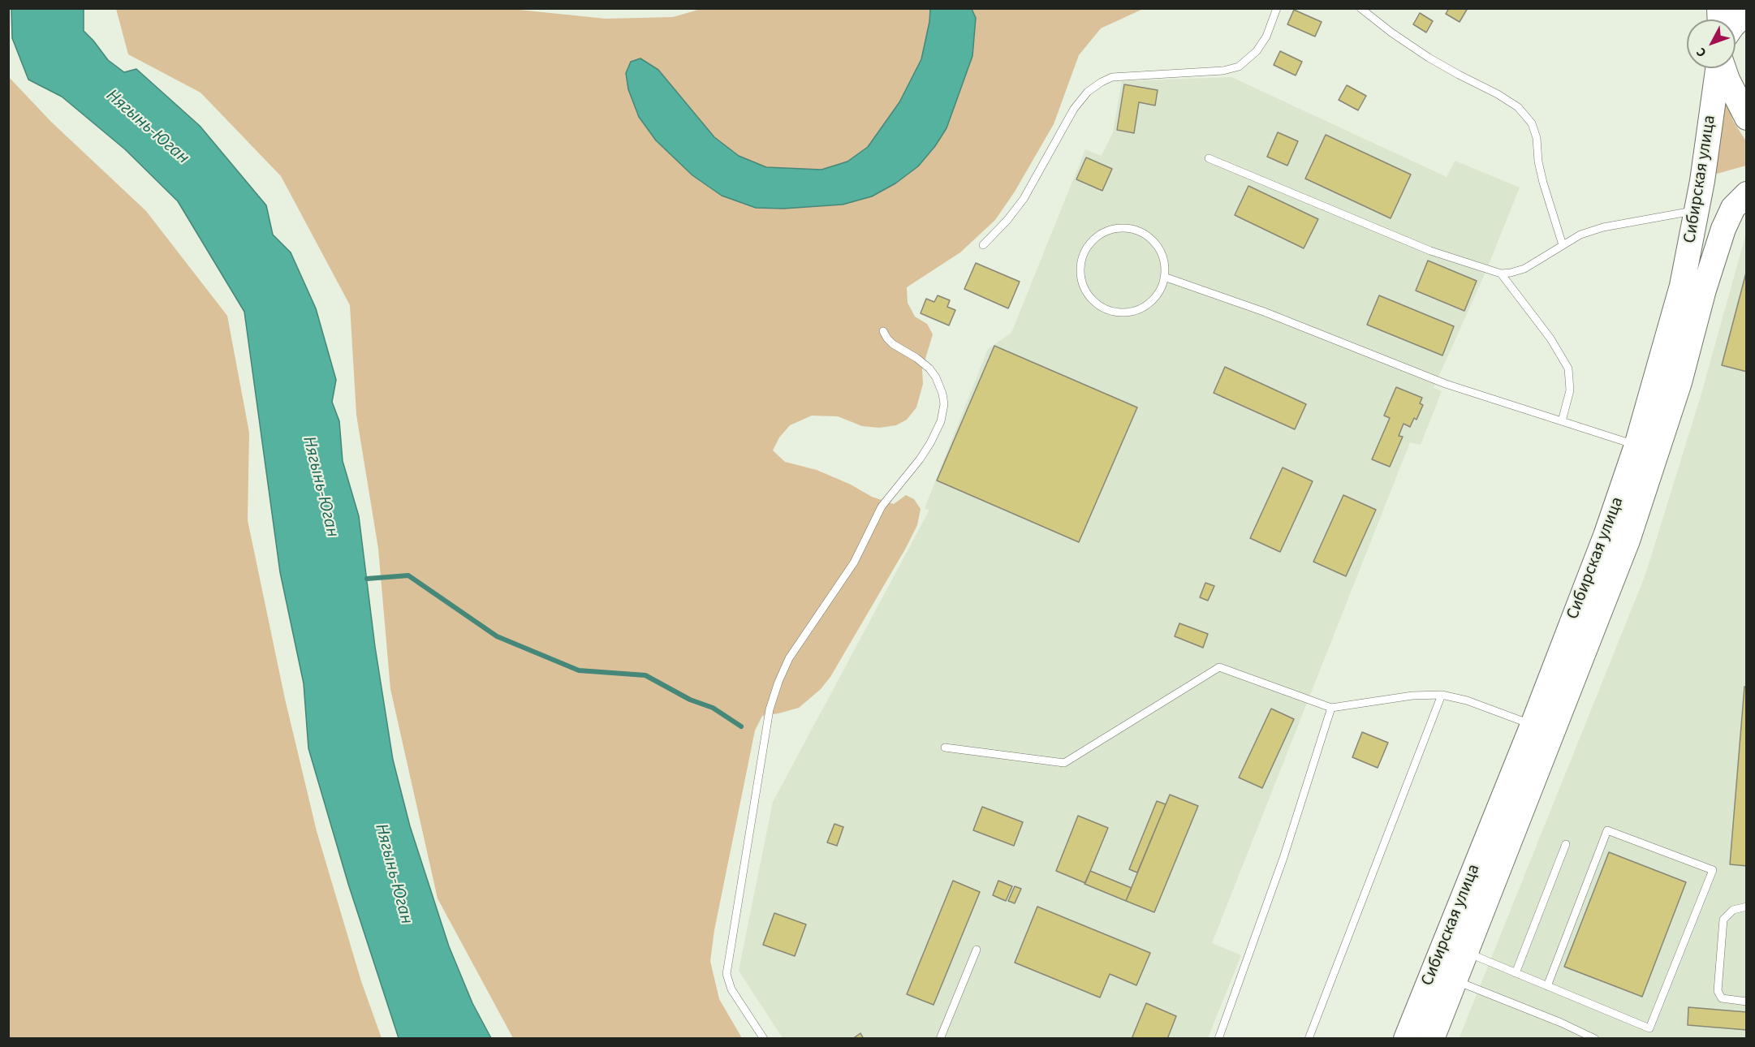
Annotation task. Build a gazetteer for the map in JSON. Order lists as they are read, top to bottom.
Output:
{
  "streets": {
    "main road": ["Сибирская улица"]
  },
  "water": ["Нягынь-Юган"],
  "north": "bottom left"
}
